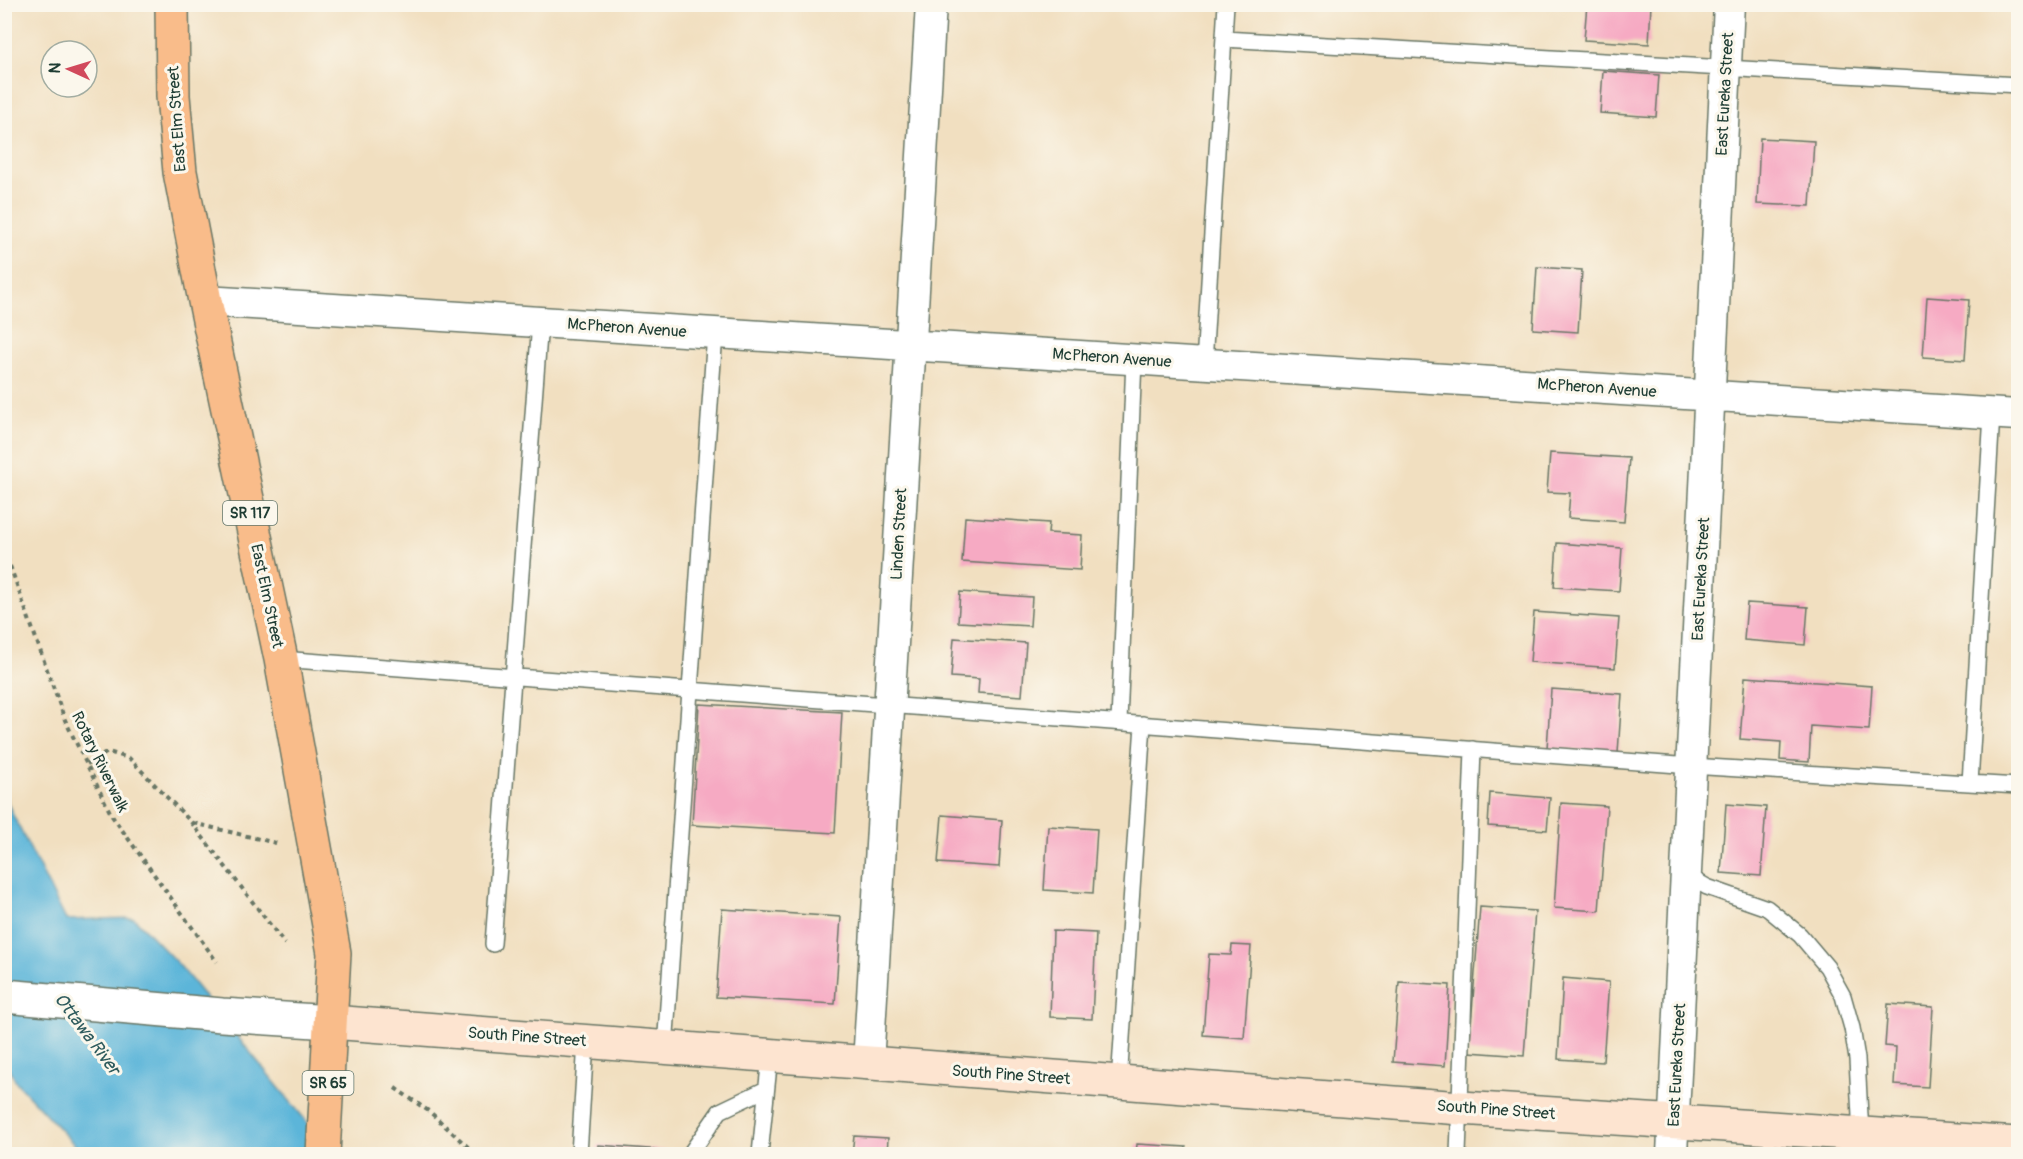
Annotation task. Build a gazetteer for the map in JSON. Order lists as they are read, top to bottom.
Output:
{
  "streets": {
    "main road": [
      "East Elm Street",
      "SR 117",
      "South Pine Street",
      "SR 65"
    ],
    "street": ["East Eureka Street", "McPheron Avenue", "Linden Street"],
    "path": ["Rotary Riverwalk"]
  },
  "crossings": [
    ["East Eureka Street", "McPheron Avenue"],
    ["East Eureka Street", "South Pine Street"],
    ["East Elm Street", "McPheron Avenue"],
    ["East Elm Street", "South Pine Street"],
    ["McPheron Avenue", "Linden Street"],
    ["Linden Street", "South Pine Street"]
  ],
  "water": ["Ottawa River"],
  "north": "left"
}
